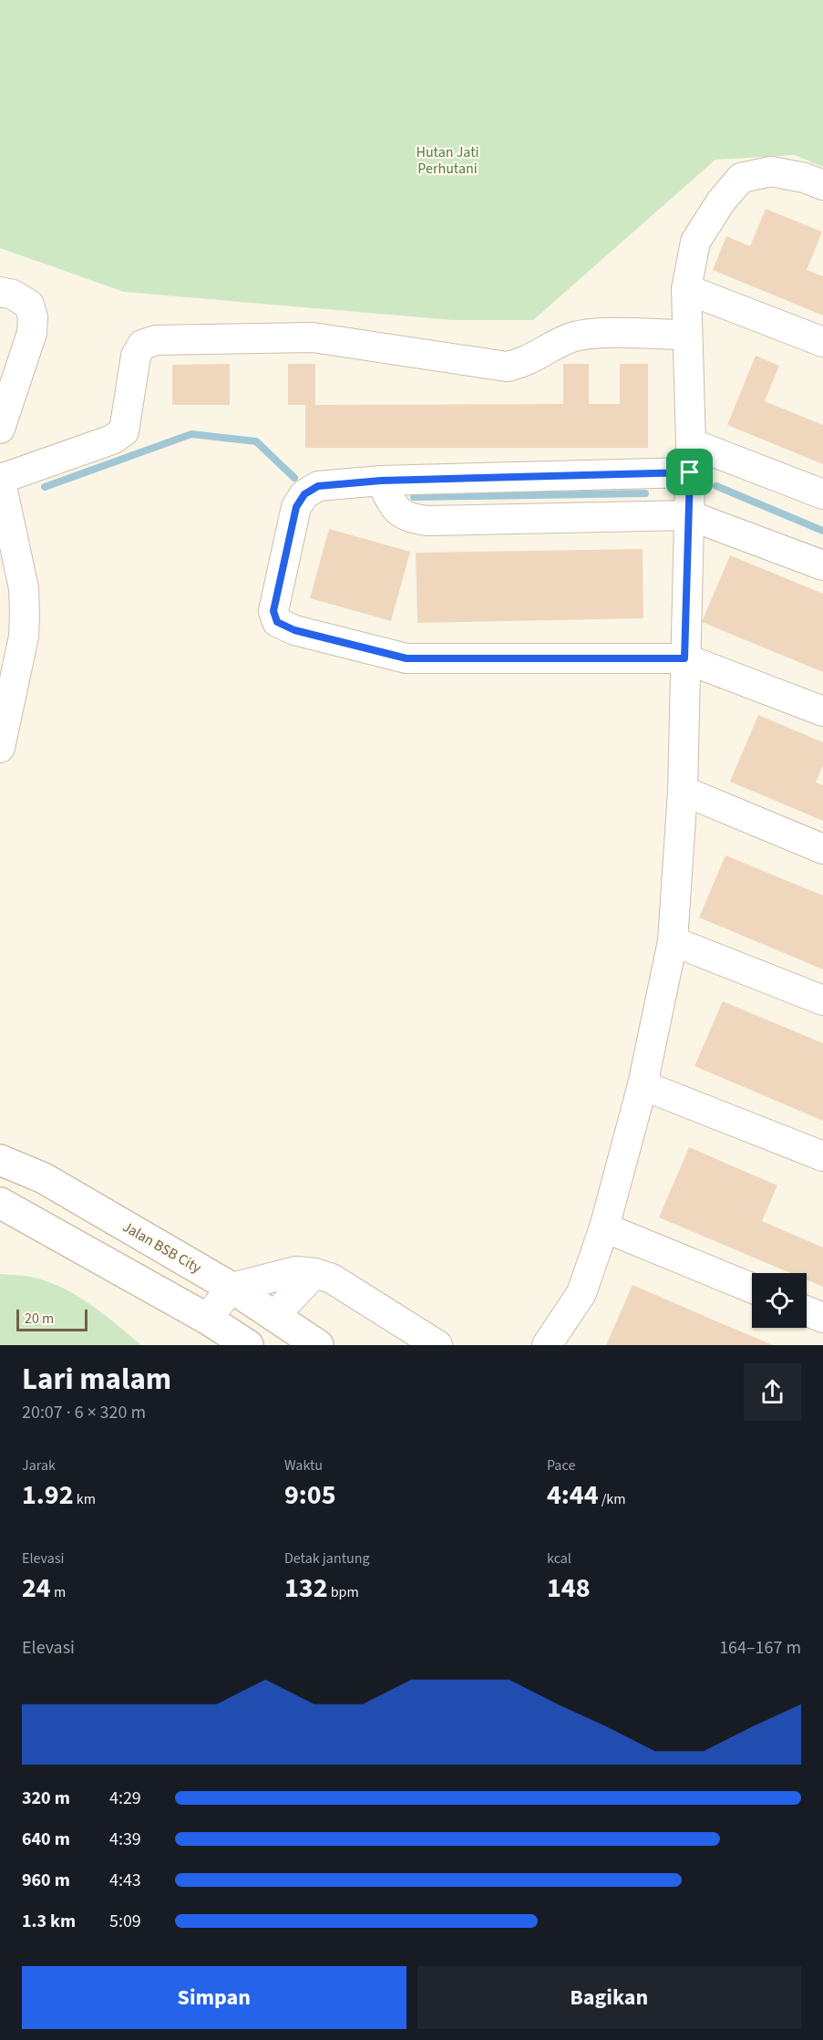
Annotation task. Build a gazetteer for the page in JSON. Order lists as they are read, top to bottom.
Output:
{
  "streets": {
    "street": ["Jalan BSB City"]
  },
  "parks": ["Hutan Jati Perhutani"],
  "scale_bar": "20 m",
  "page": {
    "scale": "20 m",
    "heading": ["Lari malam", "20:07 · 6 × 320 m"],
    "stats": [
      ["Jarak", "1.92 km"],
      ["Waktu", "9:05"],
      ["Pace", "4:44 /km"],
      ["Elevasi", "24 m"],
      ["Detak jantung", "132 bpm"],
      ["kcal", "148"]
    ],
    "chart": ["Elevasi", "164–167 m"],
    "list": [
      {
        "name": "320 m",
        "note": "4:29"
      },
      {
        "name": "640 m",
        "note": "4:39"
      },
      {
        "name": "960 m",
        "note": "4:43"
      },
      {
        "name": "1.3 km",
        "note": "5:09"
      }
    ],
    "buttons": ["Simpan", "Bagikan"]
  }
}
